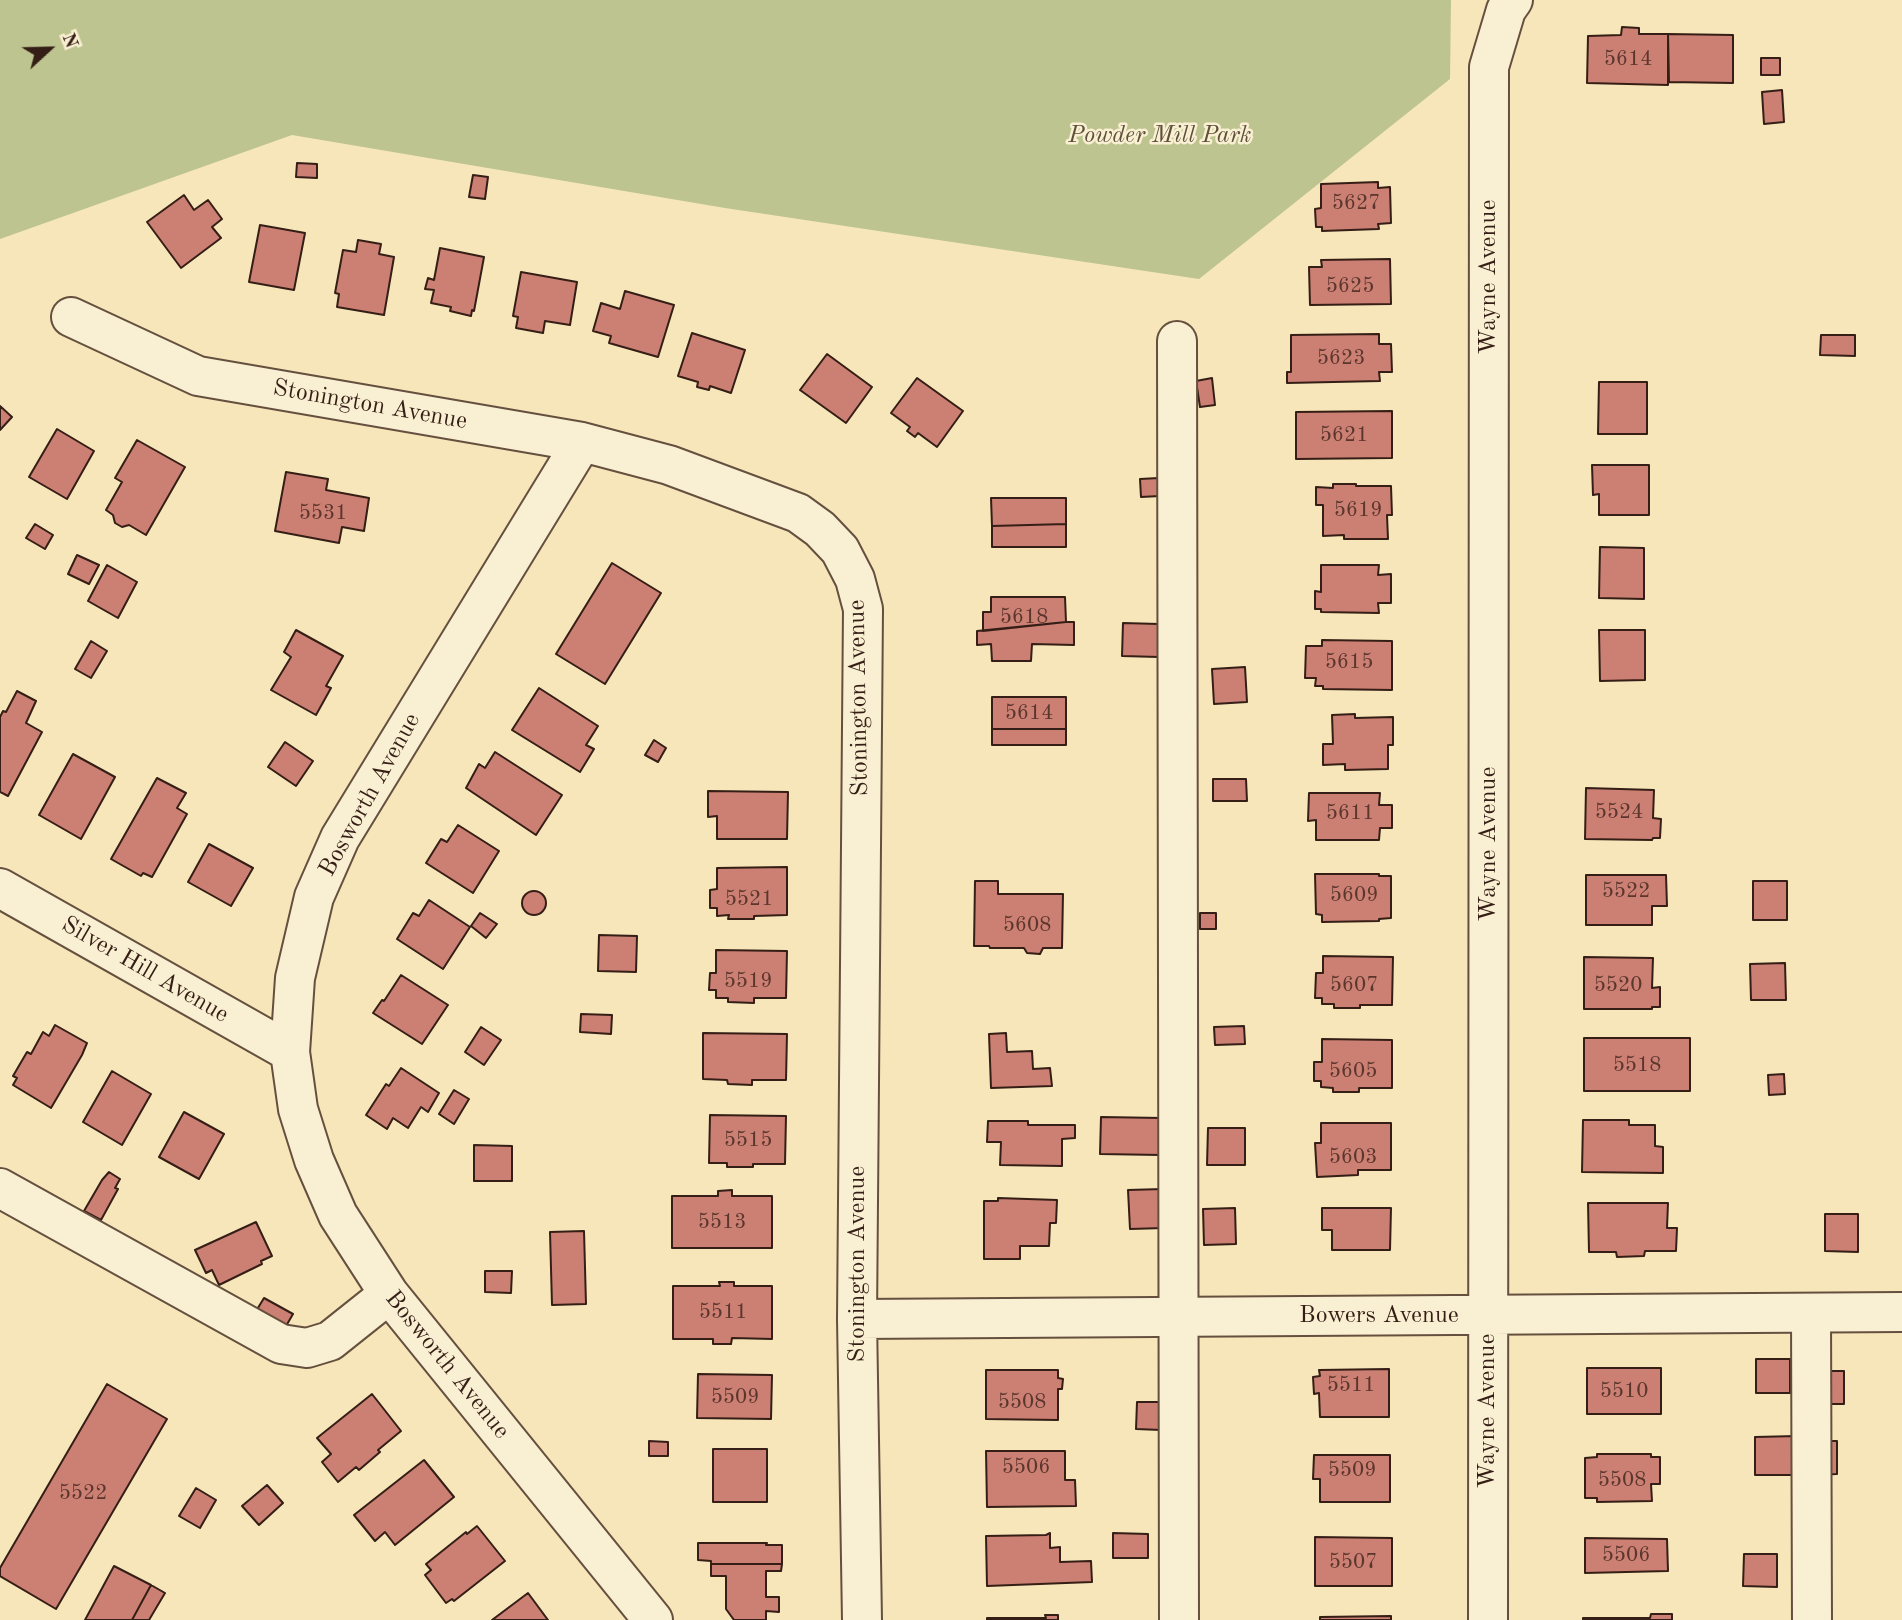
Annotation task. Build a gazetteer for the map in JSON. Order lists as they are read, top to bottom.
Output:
{
  "streets": {
    "street": [
      "Wayne Avenue",
      "Stonington Avenue",
      "Bosworth Avenue",
      "Silver Hill Avenue",
      "Bowers Avenue"
    ]
  },
  "crossings": [
    ["Wayne Avenue", "Bowers Avenue"],
    ["Stonington Avenue", "Bosworth Avenue"],
    ["Stonington Avenue", "Bowers Avenue"],
    ["Bosworth Avenue", "Silver Hill Avenue"]
  ],
  "parks": ["Powder Mill Park"],
  "house_numbers": [
    "5614",
    "5627",
    "5625",
    "5623",
    "5621",
    "5619",
    "5531",
    "5618",
    "5615",
    "5614",
    "5524",
    "5611",
    "5522",
    "5609",
    "5521",
    "5608",
    "5519",
    "5607",
    "5520",
    "5518",
    "5605",
    "5515",
    "5603",
    "5513",
    "5511",
    "5511",
    "5510",
    "5509",
    "5508",
    "5506",
    "5509",
    "5508",
    "5522",
    "5506",
    "5507"
  ],
  "north": "right"
}
